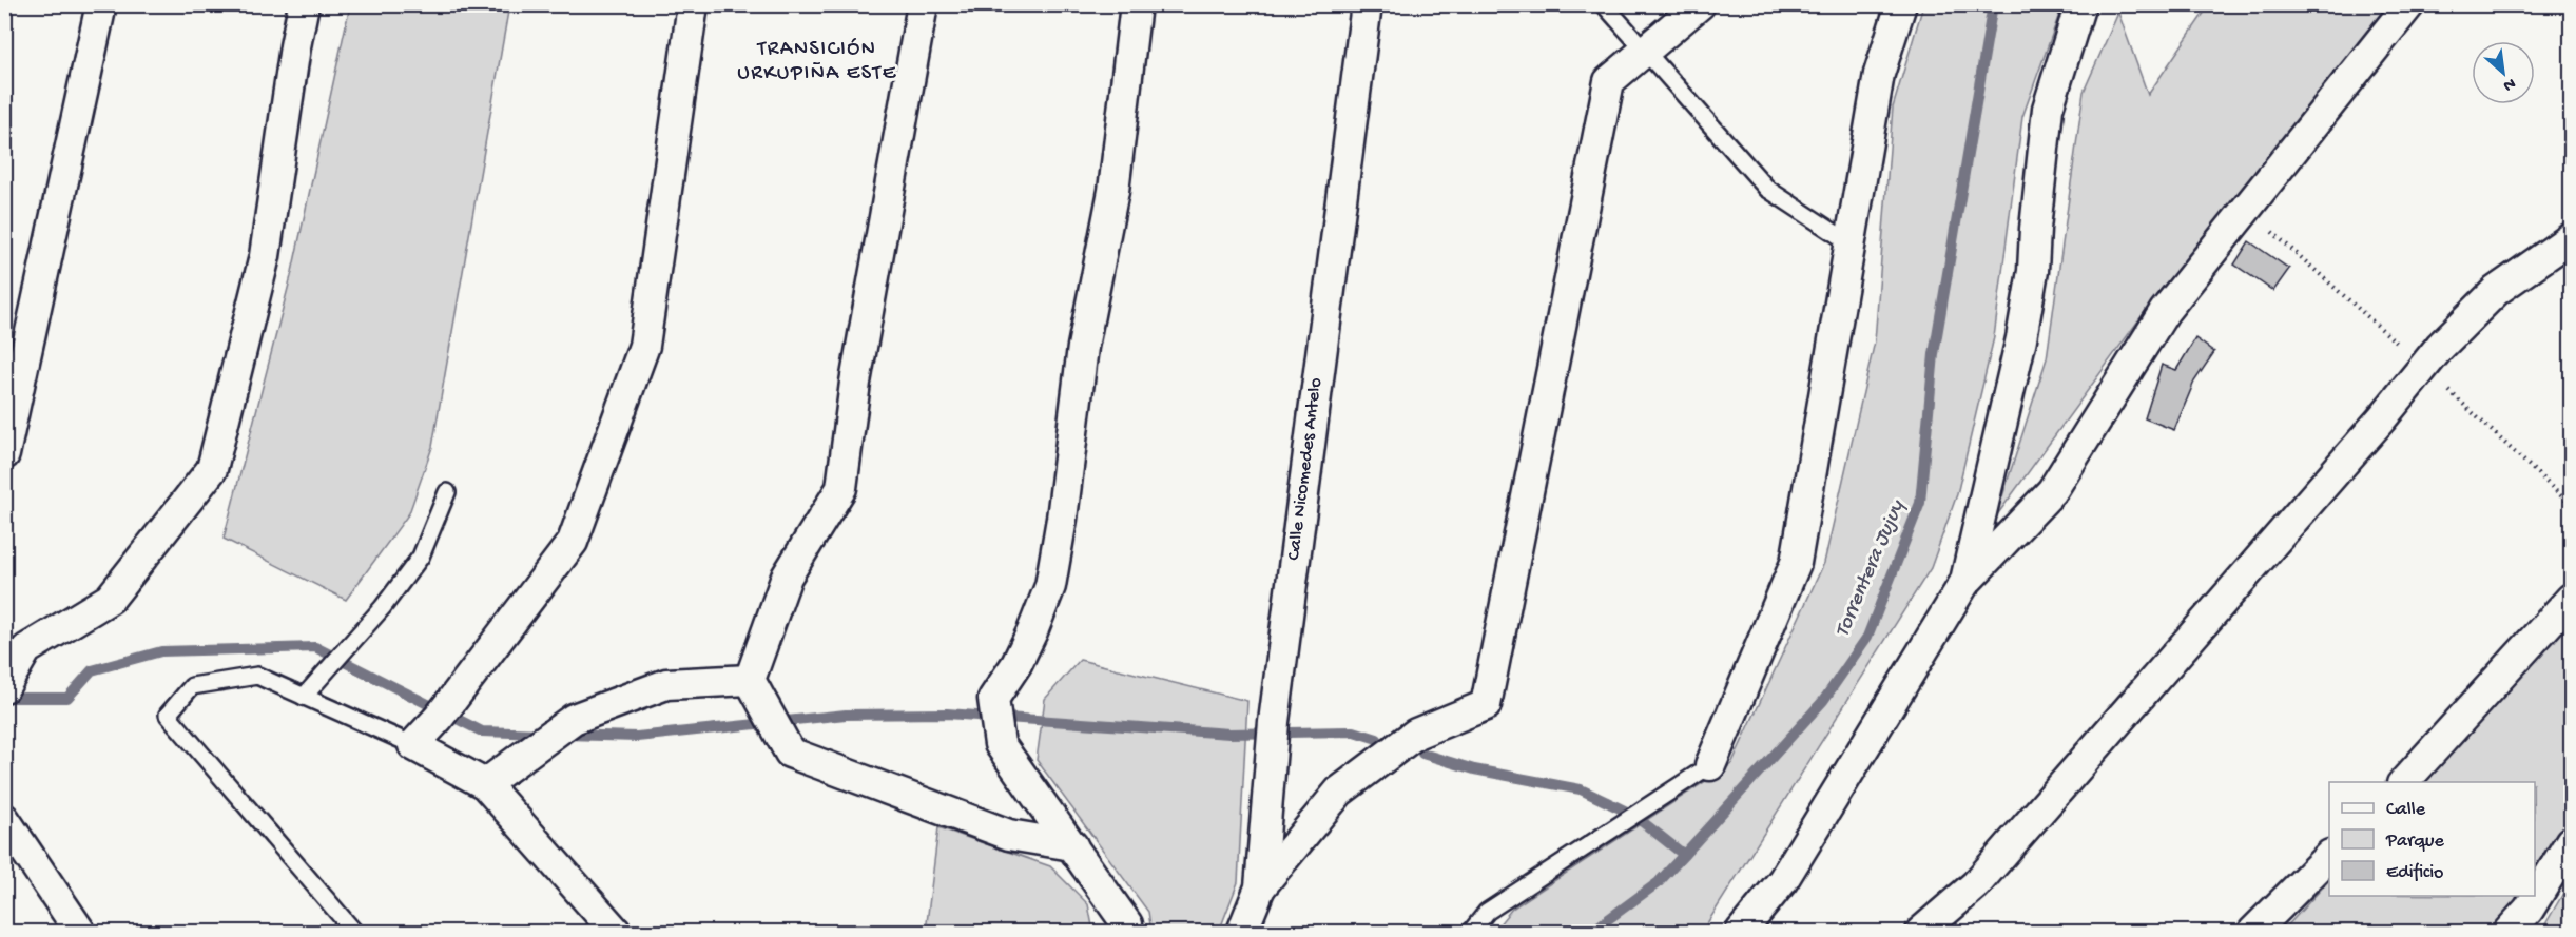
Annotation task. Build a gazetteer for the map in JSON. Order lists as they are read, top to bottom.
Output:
{
  "streets": {
    "street": ["Calle Nicomedes Antelo"]
  },
  "districts": ["TRANSICIÓN URKUPIÑA ESTE"],
  "water": ["Torrentera Jujuy"],
  "legend": ["Calle", "Parque", "Edificio"],
  "north": "bottom right"
}
